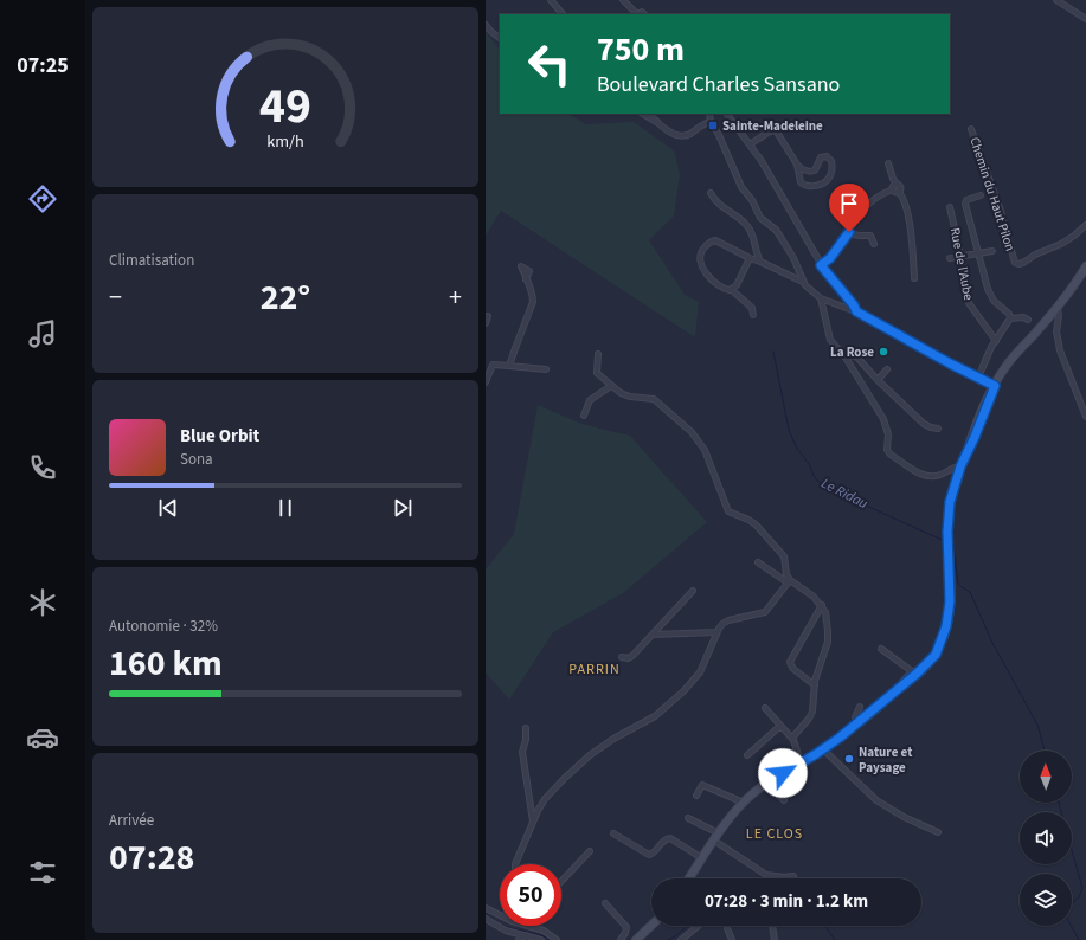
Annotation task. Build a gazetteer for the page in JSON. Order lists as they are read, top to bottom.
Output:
{
  "streets": {
    "street": ["Chemin du Haut Pilon", "Rue de l'Aube"]
  },
  "districts": ["PARRIN", "LE CLOS"],
  "water": ["Le Ridau"],
  "places": {
    "transit": ["Sainte-Madeleine"],
    "other": ["La Rose", "Nature et Paysage"]
  },
  "north": "top",
  "page": {
    "tabs": "07:25",
    "turn": ["750 m", "Boulevard Charles Sansano"],
    "tile": [
      "Climatisation",
      ["Autonomie · 32%", "160 km"],
      ["Arrivée", "07:28"]
    ],
    "heat": ["−", "22°", "+"],
    "song": ["Blue Orbit", "Sona"],
    "limit": "50",
    "trip": "07:28 · 3 min · 1.2 km",
    "gauge": ["49", "km/h"]
  }
}
